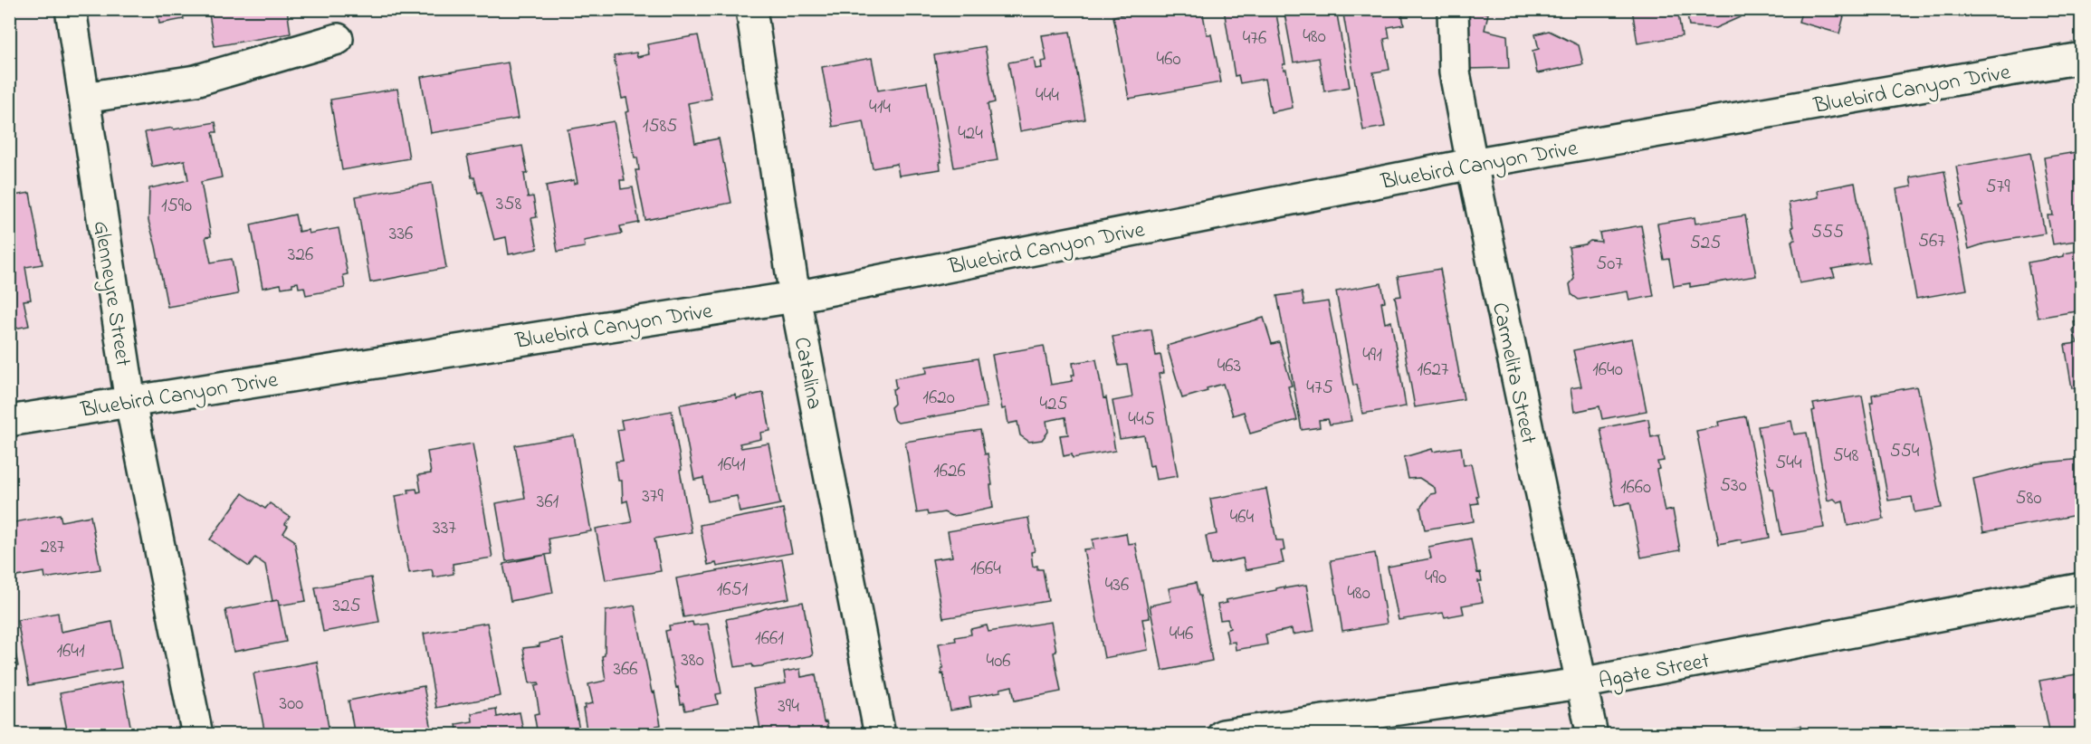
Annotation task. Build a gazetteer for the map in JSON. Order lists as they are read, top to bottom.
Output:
{
  "streets": {
    "street": [
      "Bluebird Canyon Drive",
      "Glenneyre Street",
      "Catalina",
      "Carmelita Street",
      "Agate Street"
    ]
  },
  "crossings": [
    ["Bluebird Canyon Drive", "Glenneyre Street"],
    ["Bluebird Canyon Drive", "Catalina"],
    ["Bluebird Canyon Drive", "Carmelita Street"],
    ["Carmelita Street", "Agate Street"]
  ],
  "house_numbers": [
    "480",
    "476",
    "460",
    "444",
    "414",
    "1585",
    "424",
    "579",
    "358",
    "1590",
    "555",
    "336",
    "567",
    "525",
    "326",
    "507",
    "491",
    "463",
    "1627",
    "1640",
    "475",
    "1620",
    "425",
    "445",
    "554",
    "548",
    "544",
    "1641",
    "1626",
    "530",
    "1660",
    "379",
    "580",
    "361",
    "464",
    "337",
    "287",
    "1664",
    "490",
    "436",
    "1651",
    "480",
    "325",
    "446",
    "1661",
    "1641",
    "380",
    "406",
    "366",
    "300",
    "394"
  ]
}
